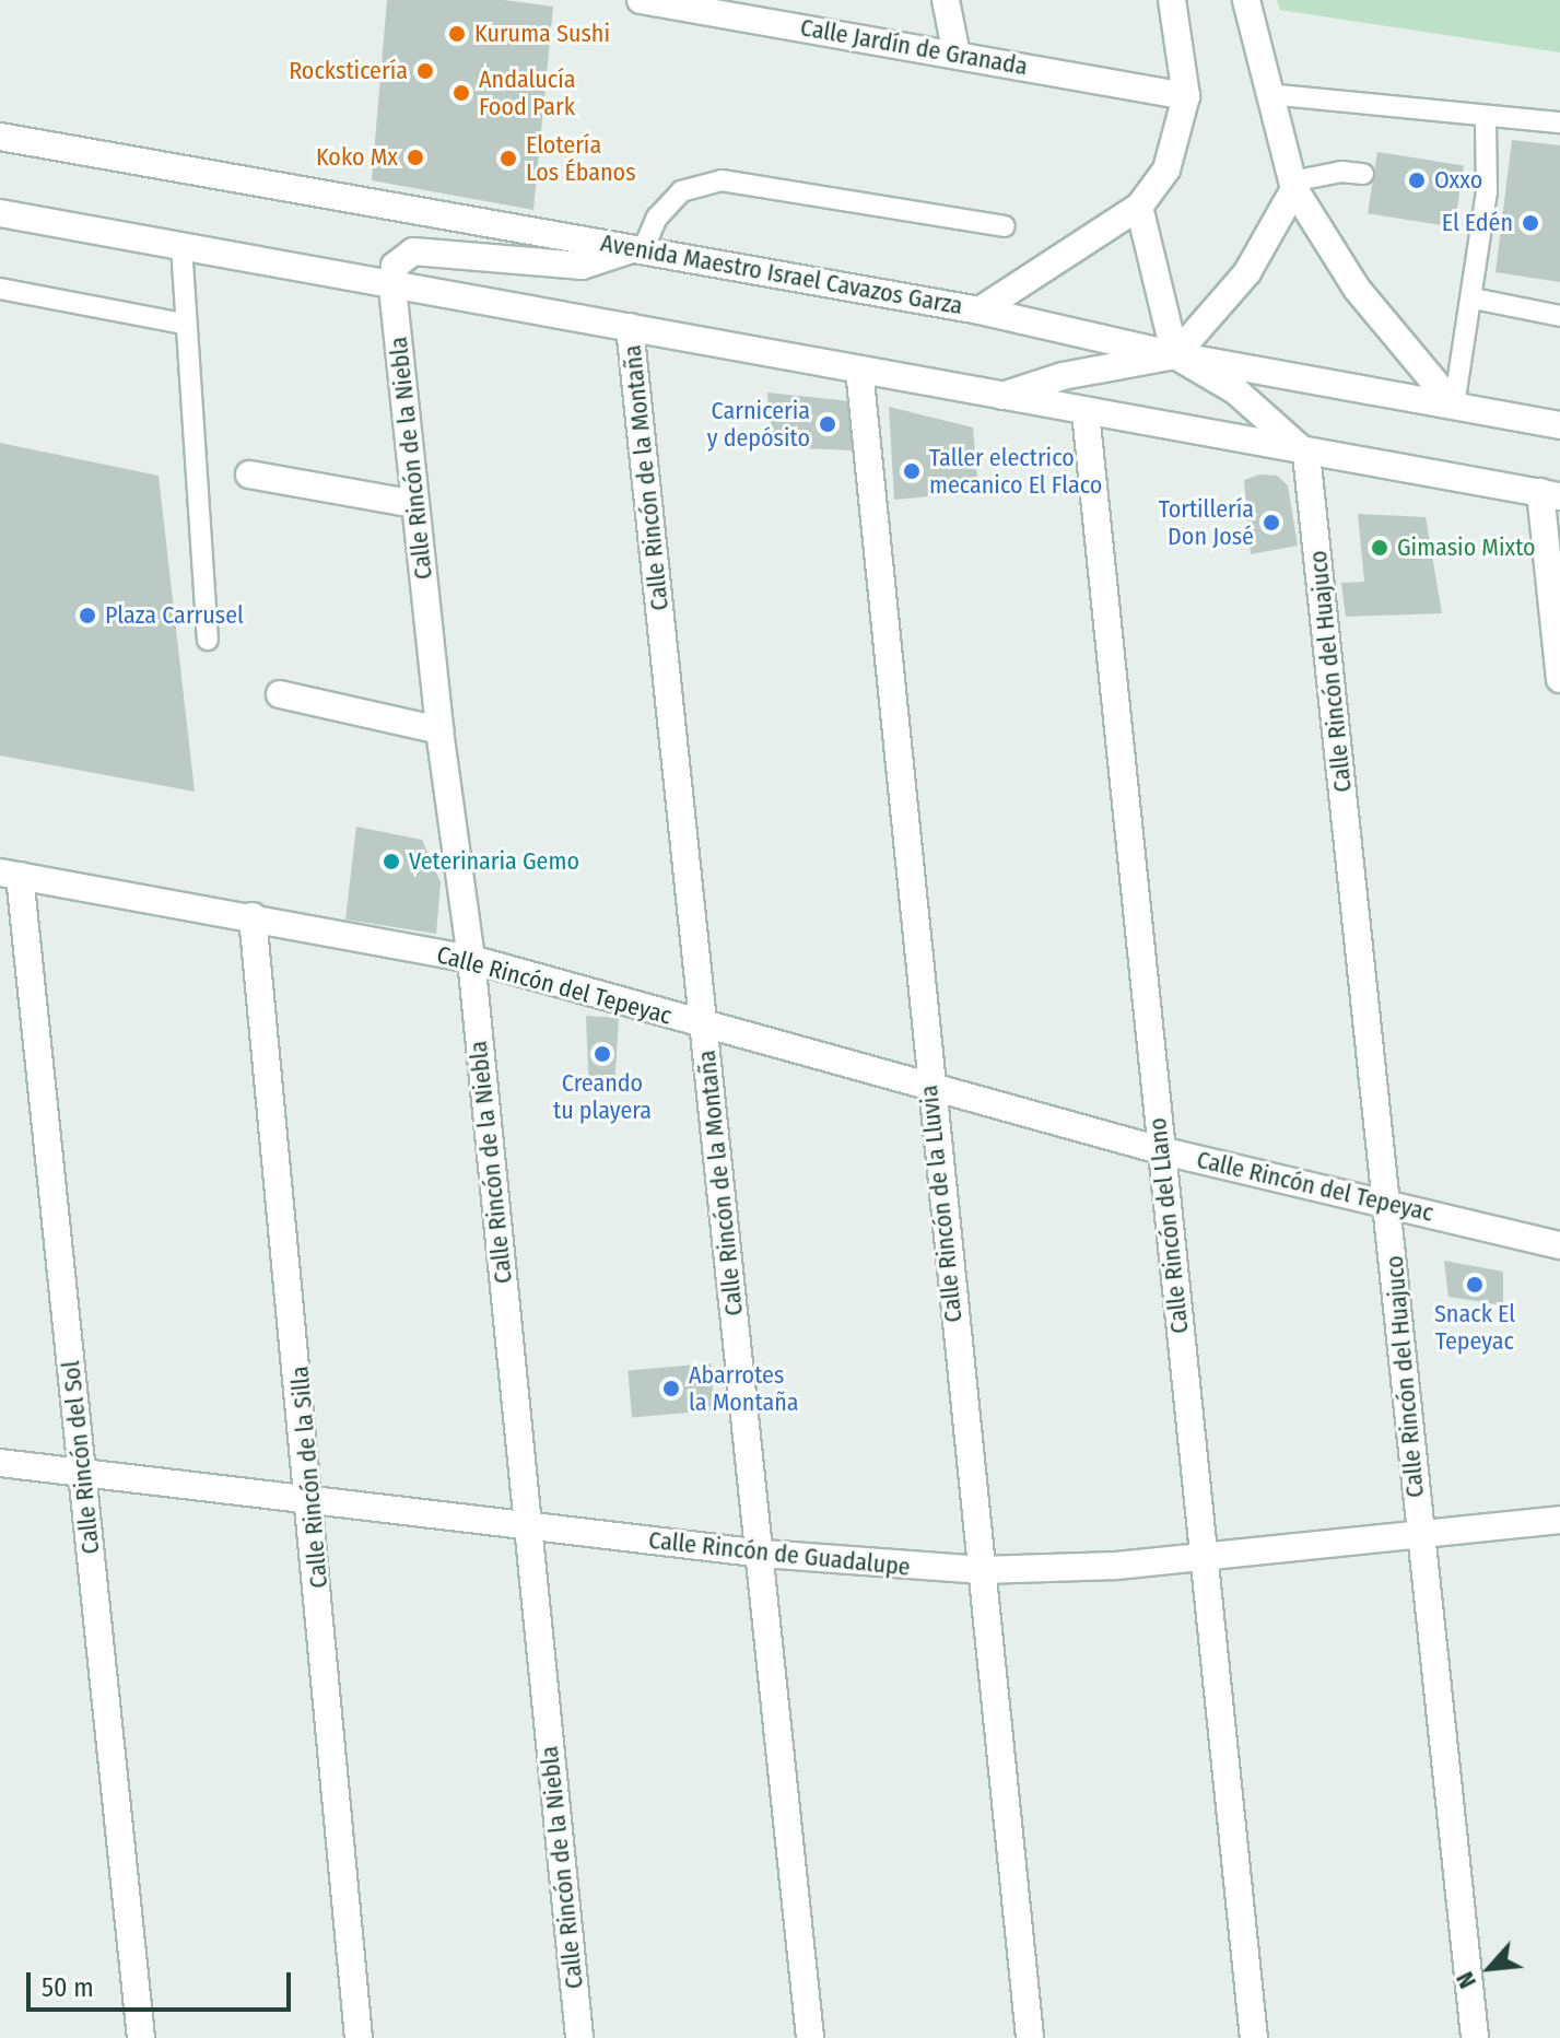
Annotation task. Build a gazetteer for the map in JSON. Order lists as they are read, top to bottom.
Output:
{
  "streets": {
    "street": [
      "Calle Jardín de Granada",
      "Avenida Maestro Israel Cavazos Garza",
      "Calle Rincón de la Niebla",
      "Calle Rincón de la Montaña",
      "Calle Rincón del Huajuco",
      "Calle Rincón del Tepeyac",
      "Calle Rincón de la Lluvia",
      "Calle Rincón del Llano",
      "Calle Rincón del Sol",
      "Calle Rincón de la Silla",
      "Calle Rincón de Guadalupe"
    ]
  },
  "crossings": [
    ["Calle Rincón de la Niebla", "Calle Rincón del Tepeyac"],
    ["Calle Rincón de la Niebla", "Calle Rincón de Guadalupe"],
    ["Calle Rincón de la Montaña", "Calle Rincón del Tepeyac"],
    ["Calle Rincón de la Montaña", "Calle Rincón de Guadalupe"],
    ["Calle Rincón del Huajuco", "Calle Rincón del Tepeyac"],
    ["Calle Rincón del Huajuco", "Calle Rincón de Guadalupe"],
    ["Calle Rincón del Tepeyac", "Calle Rincón de la Lluvia"],
    ["Calle Rincón del Tepeyac", "Calle Rincón del Llano"],
    ["Calle Rincón del Tepeyac", "Calle Rincón del Sol"],
    ["Calle Rincón del Tepeyac", "Calle Rincón de la Silla"],
    ["Calle Rincón de la Lluvia", "Calle Rincón de Guadalupe"],
    ["Calle Rincón del Llano", "Calle Rincón de Guadalupe"],
    ["Calle Rincón del Sol", "Calle Rincón de Guadalupe"],
    ["Calle Rincón de la Silla", "Calle Rincón de Guadalupe"]
  ],
  "places": [
    "Kuruma Sushi",
    "Rocksticería",
    "Andalucía Food Park",
    "Koko Mx",
    "Elotería Los Ébanos",
    "Oxxo",
    "El Edén",
    "Carniceria y depósito",
    "Taller electrico mecanico El Flaco",
    "Tortillería Don José",
    "Gimasio Mixto",
    "Plaza Carrusel",
    "Veterinaria Gemo",
    "Creando tu playera",
    "Snack El Tepeyac",
    "Abarrotes la Montaña"
  ],
  "scale_bar": "50 m",
  "north": "bottom left"
}
